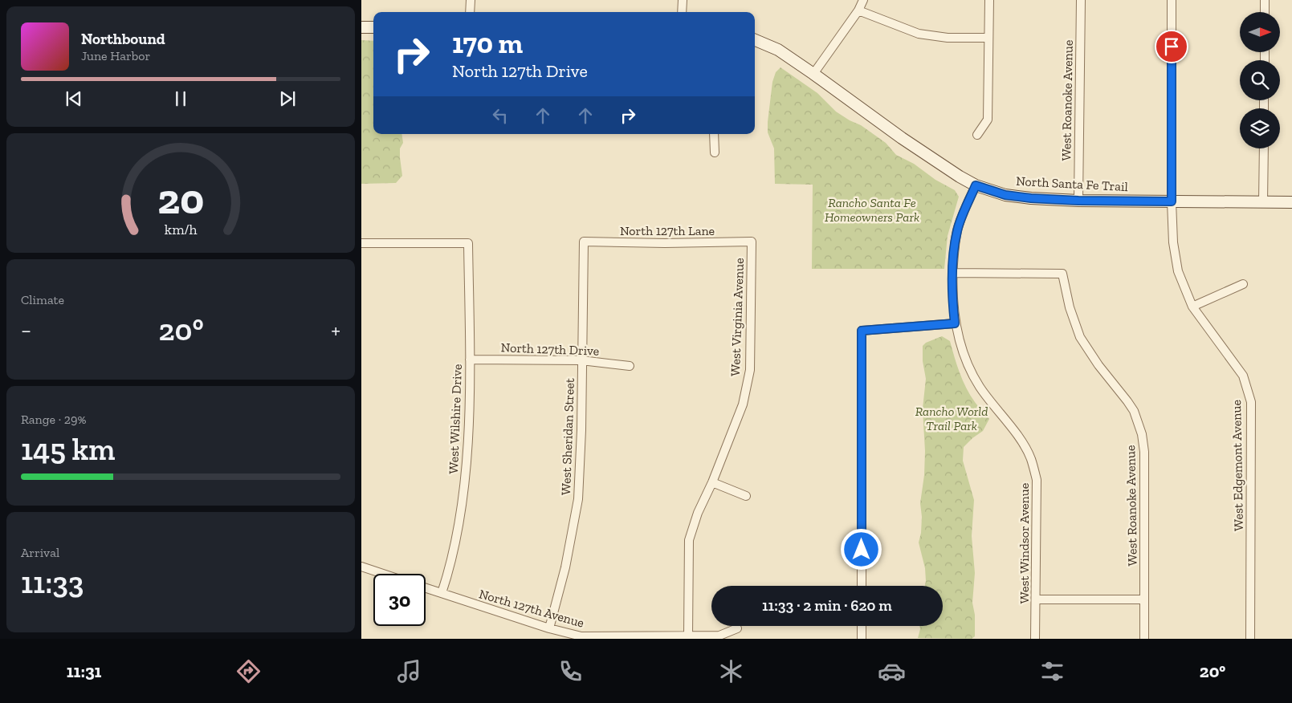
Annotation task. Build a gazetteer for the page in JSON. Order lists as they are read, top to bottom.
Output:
{
  "streets": {
    "street": [
      "West Roanoke Avenue",
      "North Santa Fe Trail",
      "North 127th Lane",
      "West Virginia Avenue",
      "North 127th Drive",
      "West Wilshire Drive",
      "West Sheridan Street",
      "West Edgemont Avenue",
      "West Windsor Avenue",
      "North 127th Avenue"
    ]
  },
  "crossings": [
    ["West Roanoke Avenue", "North Santa Fe Trail"],
    ["West Roanoke Avenue", "West Windsor Avenue"],
    ["North Santa Fe Trail", "West Edgemont Avenue"],
    ["North Santa Fe Trail", "West Windsor Avenue"],
    ["North 127th Lane", "West Virginia Avenue"],
    ["North 127th Lane", "West Sheridan Street"],
    ["West Virginia Avenue", "North 127th Avenue"],
    ["North 127th Drive", "West Wilshire Drive"],
    ["North 127th Drive", "West Sheridan Street"],
    ["West Wilshire Drive", "North 127th Avenue"],
    ["West Sheridan Street", "North 127th Avenue"]
  ],
  "parks": ["Rancho Santa Fe Homeowners Park", "Rancho World Trail Park"],
  "north": "right",
  "page": {
    "turn": ["170 m", "North 127th Drive"],
    "song": ["Northbound", "June Harbor"],
    "tile": [
      "Climate",
      ["Range · 29%", "145 km"],
      ["Arrival", "11:33"]
    ],
    "heat": ["−", "20°", "+"],
    "limit": "30",
    "trip": "11:33 · 2 min · 620 m",
    "tabs": ["11:31", "20°"],
    "gauge": ["20", "km/h"]
  }
}
